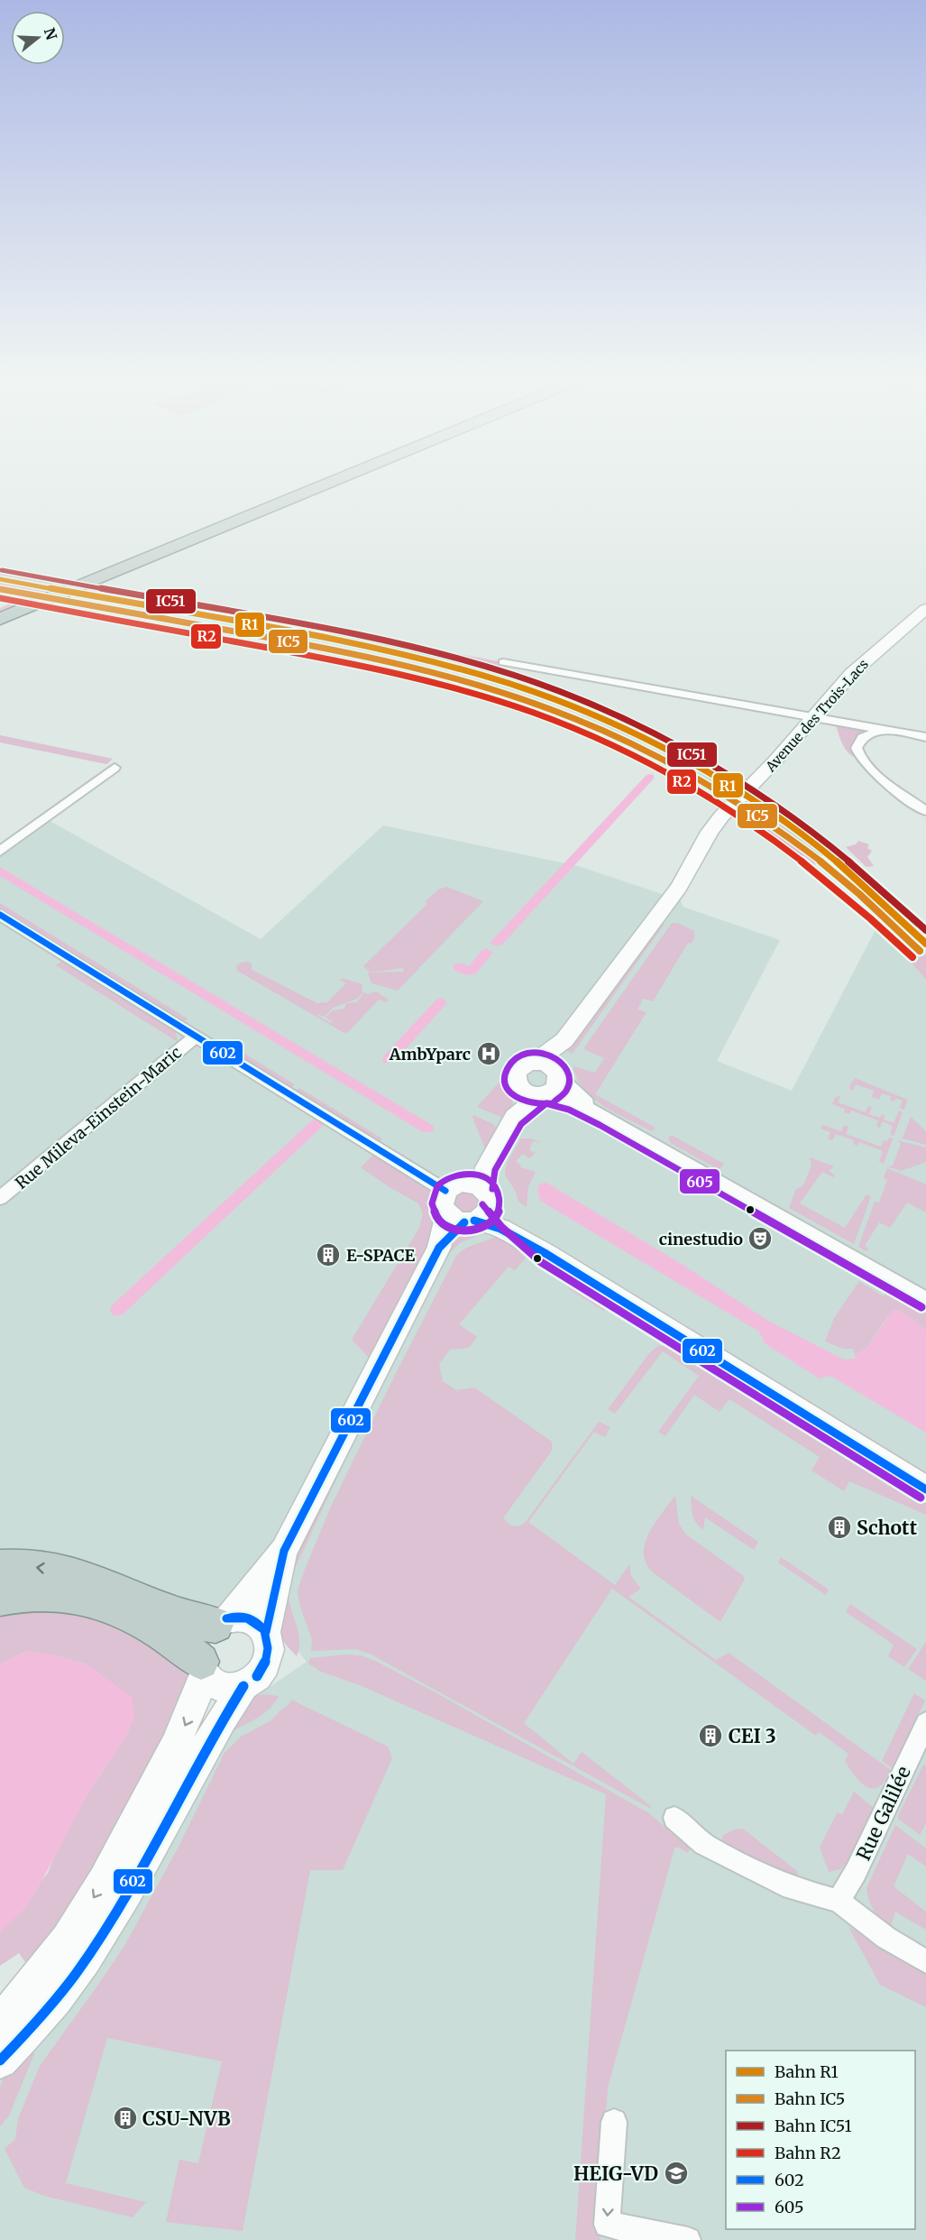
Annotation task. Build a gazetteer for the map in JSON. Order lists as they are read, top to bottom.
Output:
{
  "streets": {
    "street": ["Avenue des Trois-Lacs", "Rue Mileva-Einstein-Maric", "Rue Galilée"]
  },
  "places": {
    "hospital": ["AmbYparc"],
    "theatre": ["cinestudio"],
    "building": [
      "E-SPACE",
      "Schott",
      "CEI 3",
      "CSU-NVB"
    ],
    "school or university": ["HEIG-VD"]
  },
  "lines": [
    "rail line IC51",
    "rail line R1",
    "rail line IC5",
    "rail line R2",
    "transit line 602",
    "transit line 605"
  ],
  "legend": [
    "Bahn R1",
    "Bahn IC5",
    "Bahn IC51",
    "Bahn R2",
    "602",
    "605"
  ],
  "north": "right"
}
